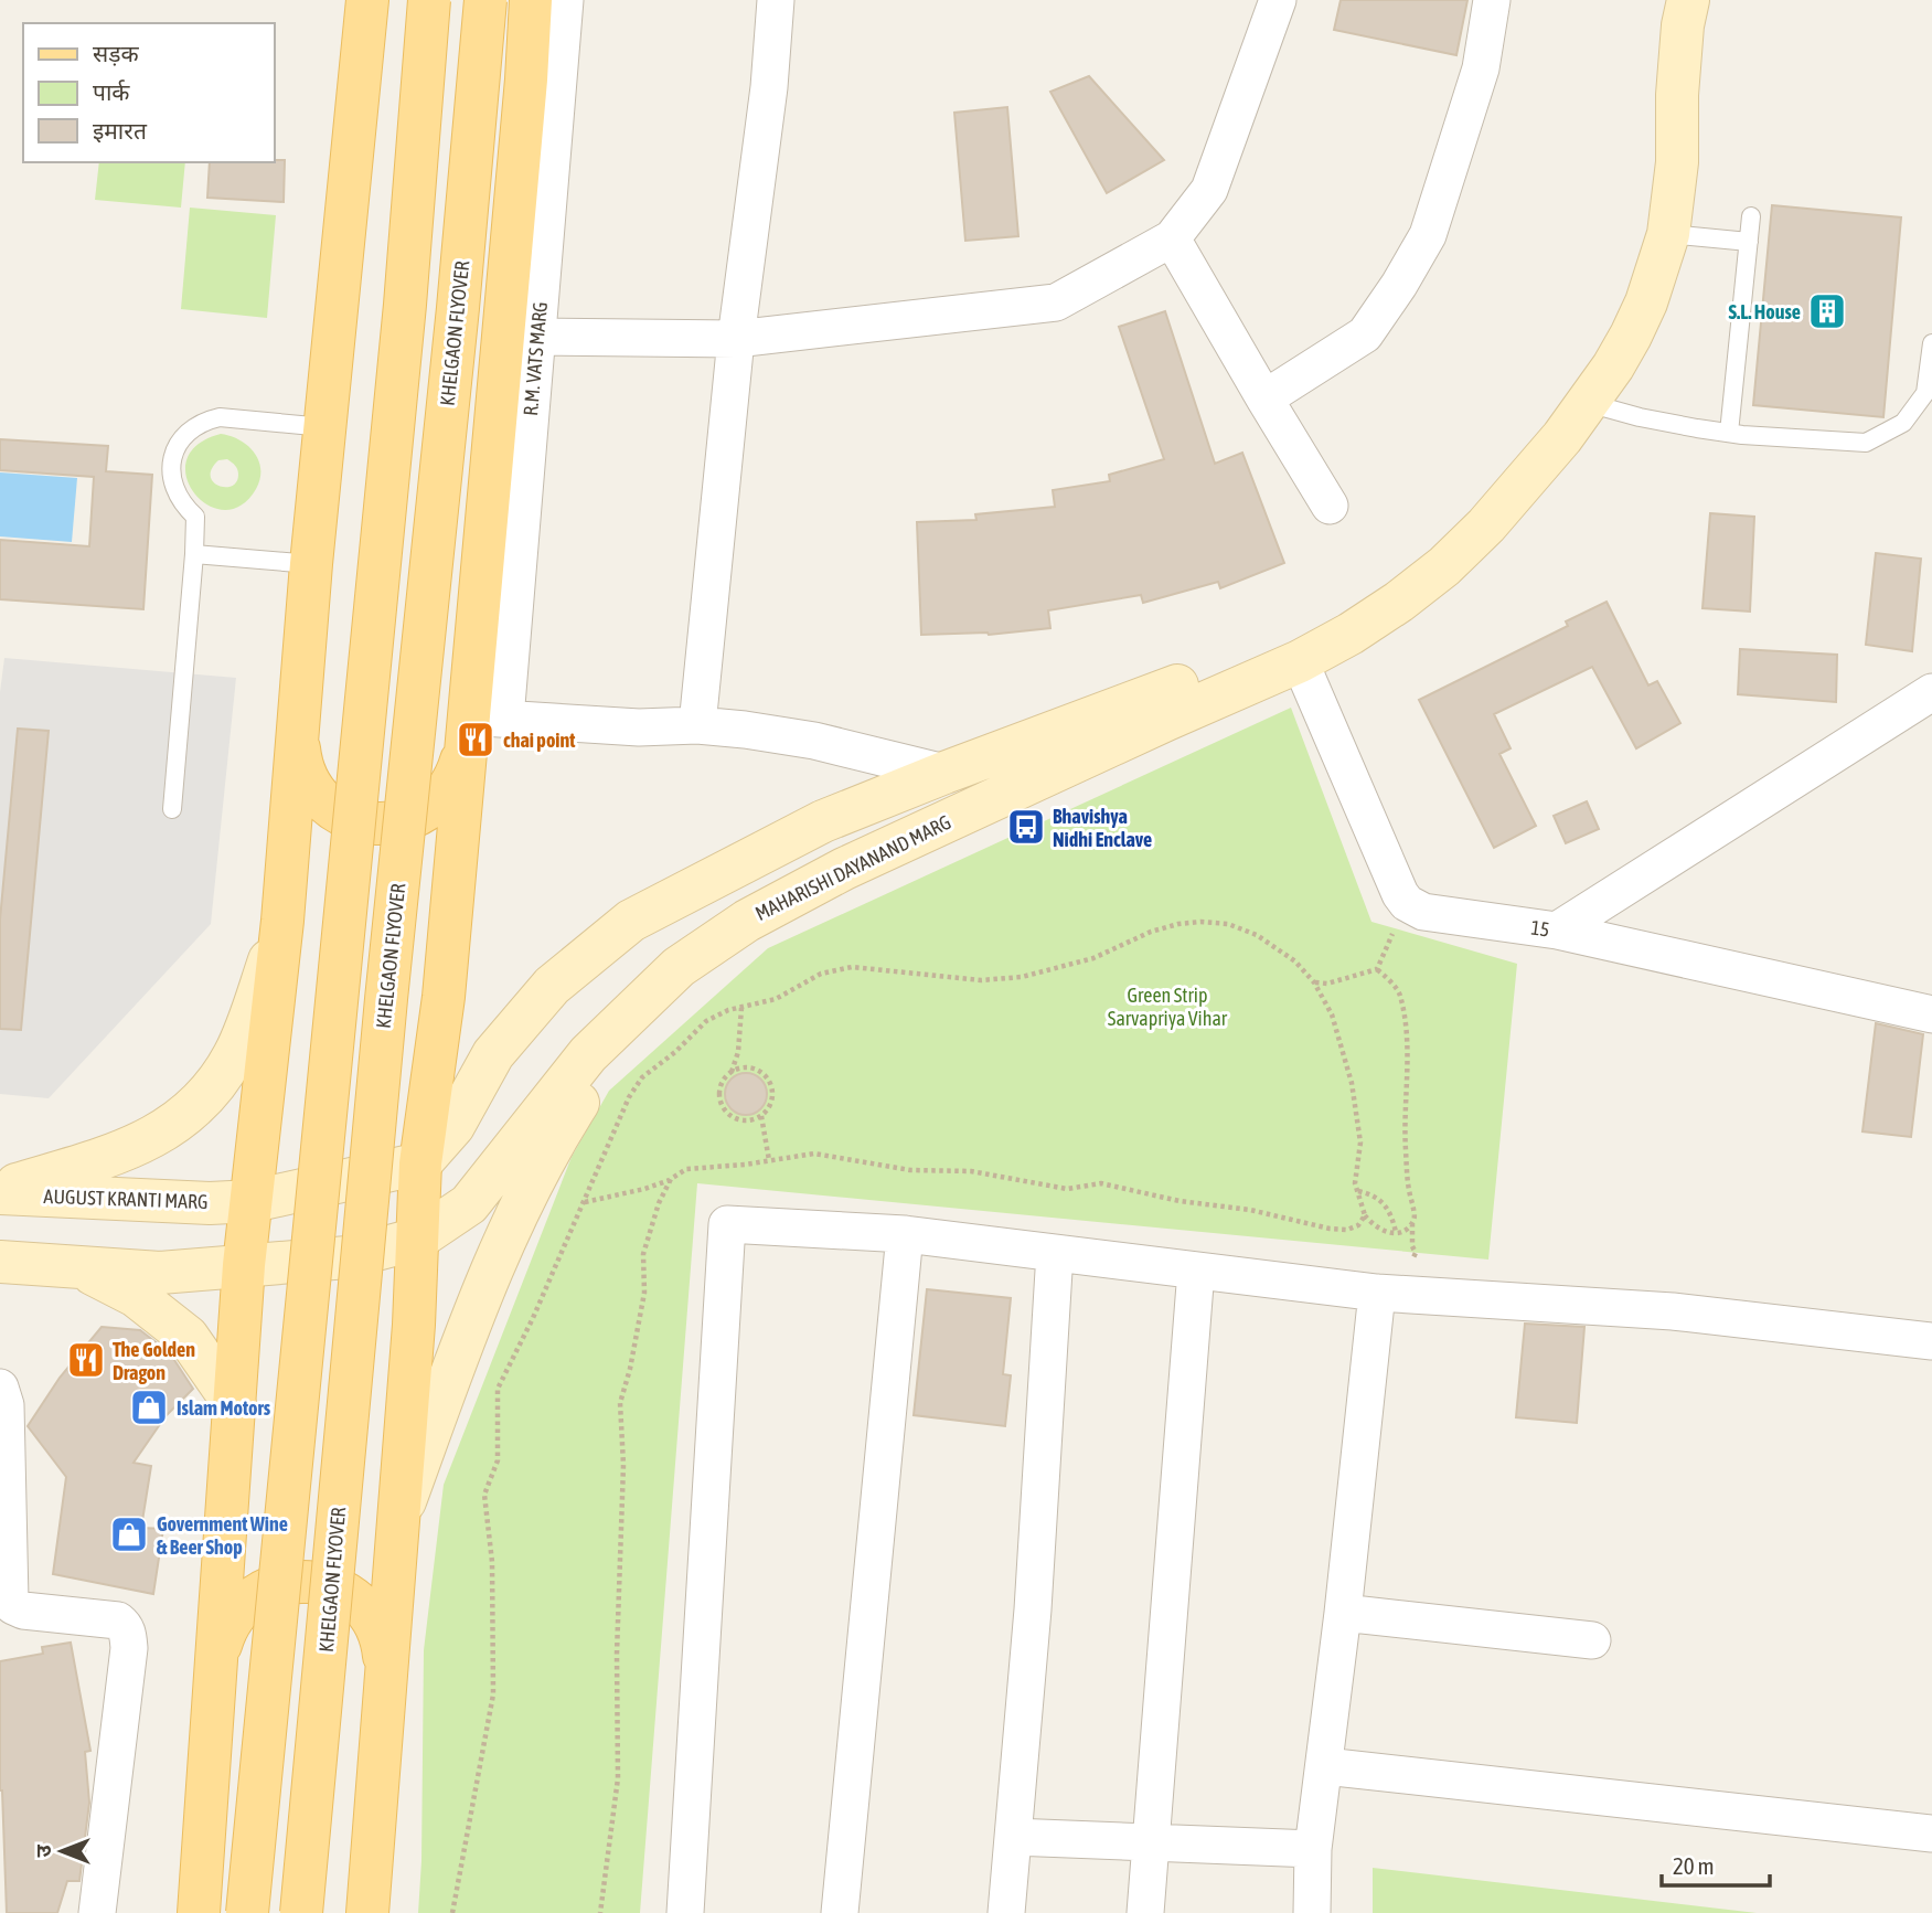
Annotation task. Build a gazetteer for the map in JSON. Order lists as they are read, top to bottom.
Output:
{
  "streets": {
    "main road": ["KHELGAON FLYOVER", "MAHARISHI DAYANAND MARG", "AUGUST KRANTI MARG"],
    "street": ["R.M. VATS MARG", "15"]
  },
  "parks": ["Green Strip Sarvapriya Vihar"],
  "places": {
    "building": ["S.L. House"],
    "restaurant": ["chai point", "The Golden Dragon"],
    "bus stop": ["Bhavishya Nidhi Enclave"],
    "shop": ["Islam Motors", "Government Wine & Beer Shop"]
  },
  "legend": ["सड़क", "पार्क", "इमारत"],
  "scale_bar": "20 m",
  "north": "left"
}
